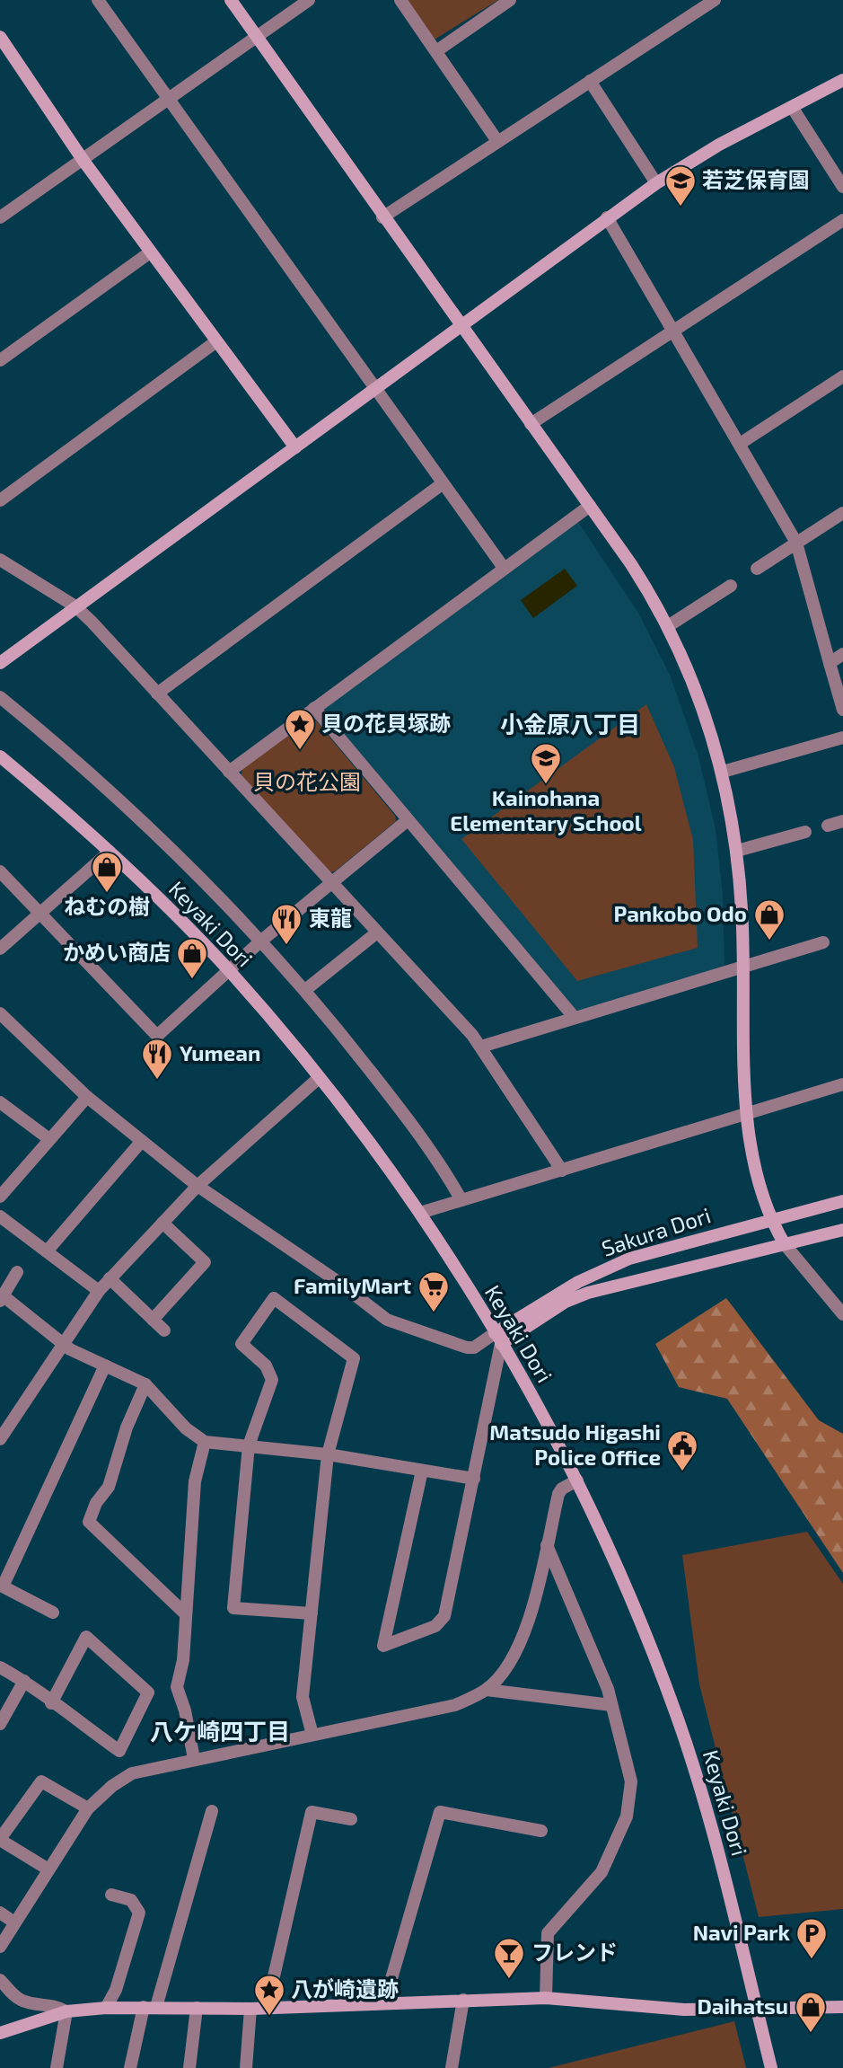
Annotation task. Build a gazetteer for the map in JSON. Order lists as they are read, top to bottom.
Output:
{
  "streets": {
    "street": ["Keyaki Dori", "Sakura Dori"]
  },
  "crossings": [
    ["Keyaki Dori", "Sakura Dori"]
  ],
  "districts": ["小金原八丁目", "八ケ崎四丁目"],
  "parks": ["貝の花公園"],
  "places": {
    "school or university": ["若芝保育園", "Kainohana Elementary School"],
    "place": ["貝の花貝塚跡", "八が崎遺跡"],
    "shop": [
      "ねむの樹",
      "Pankobo Odo",
      "かめい商店",
      "Daihatsu"
    ],
    "restaurant": ["東龍", "Yumean"],
    "supermarket": ["FamilyMart"],
    "public building": ["Matsudo Higashi Police Office"],
    "parking": ["Navi Park"],
    "bar": ["フレンド"]
  }
}
